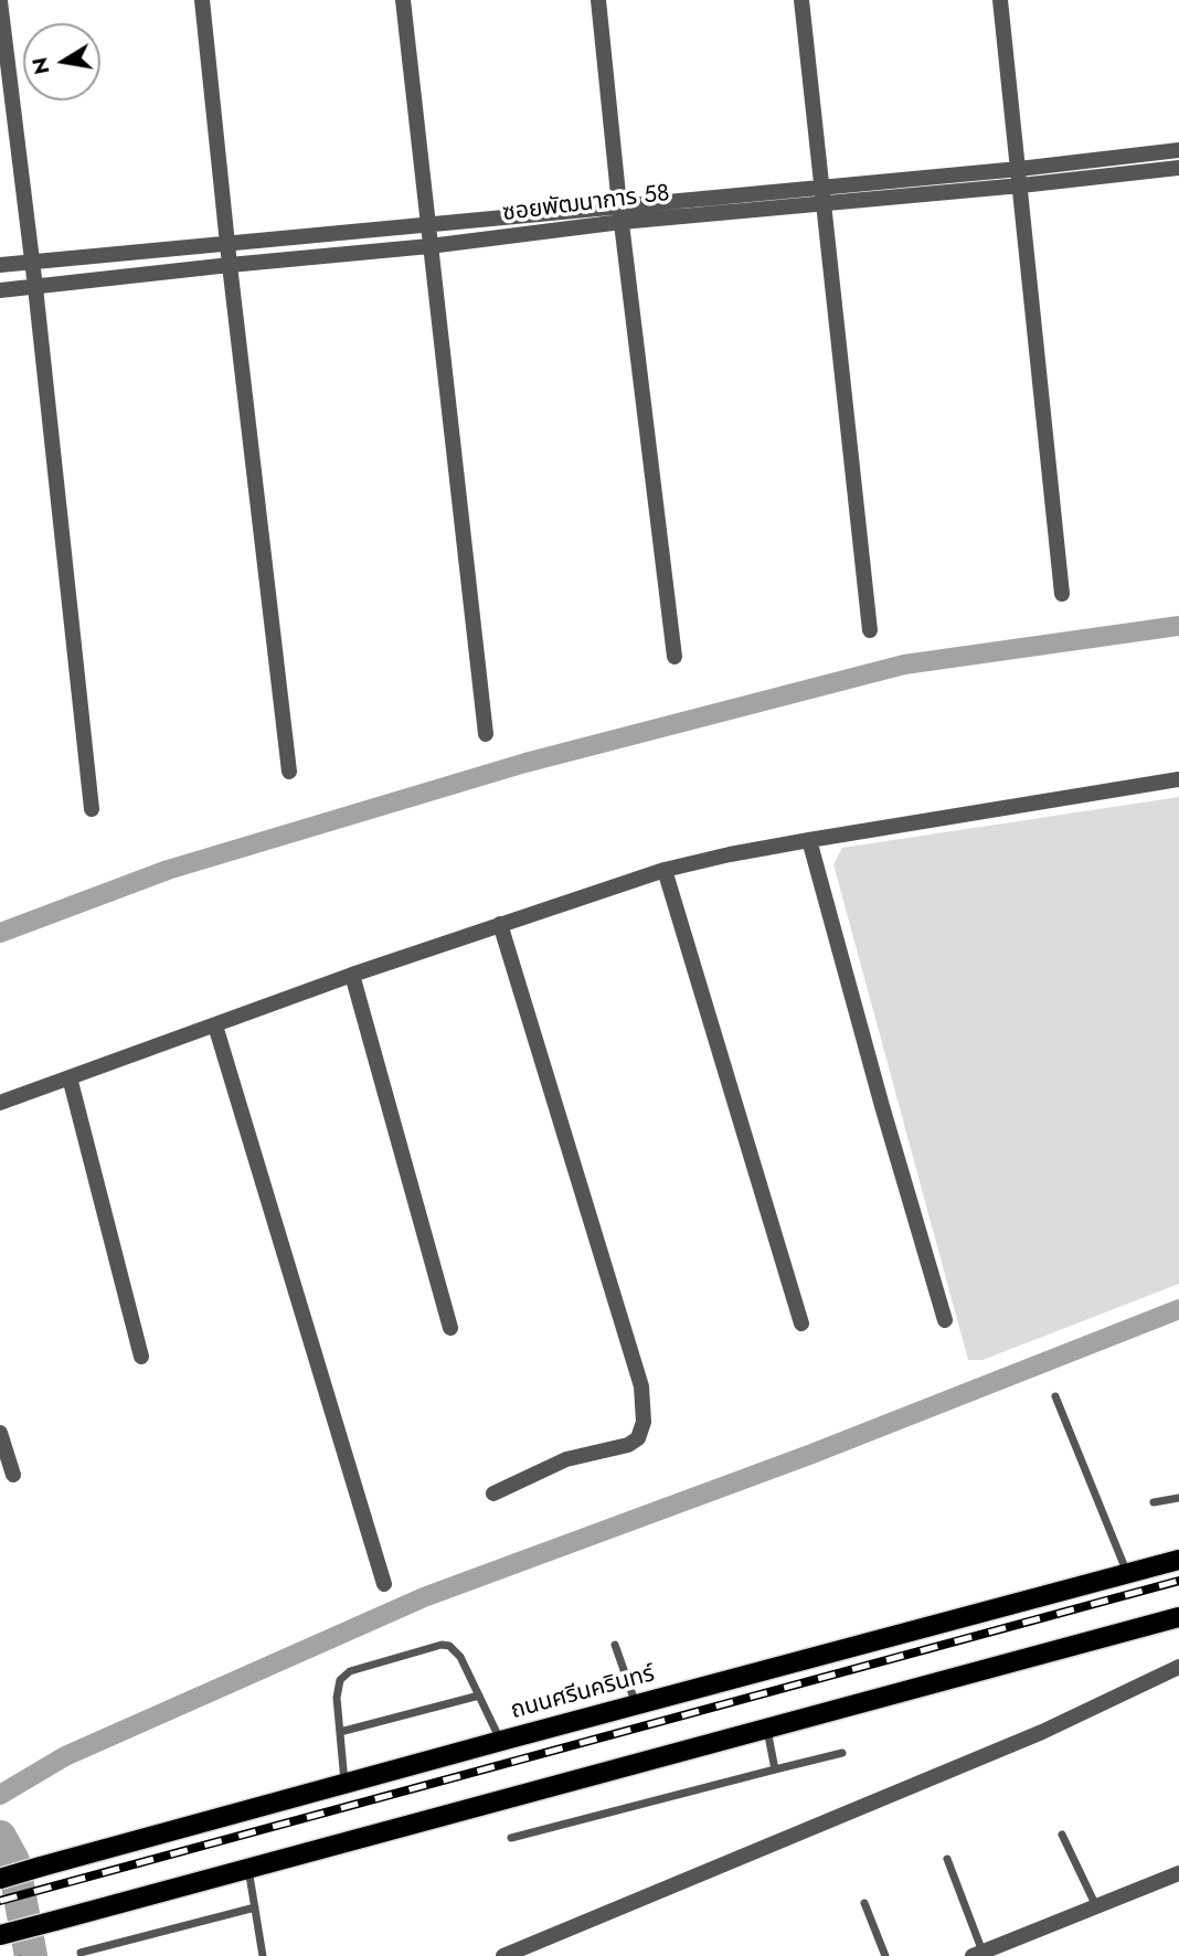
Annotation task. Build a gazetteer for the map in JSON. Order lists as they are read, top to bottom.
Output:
{
  "streets": {
    "main road": ["ถนนศรีนครินทร์"],
    "street": ["ซอยพัฒนาการ 58"]
  },
  "north": "left"
}
